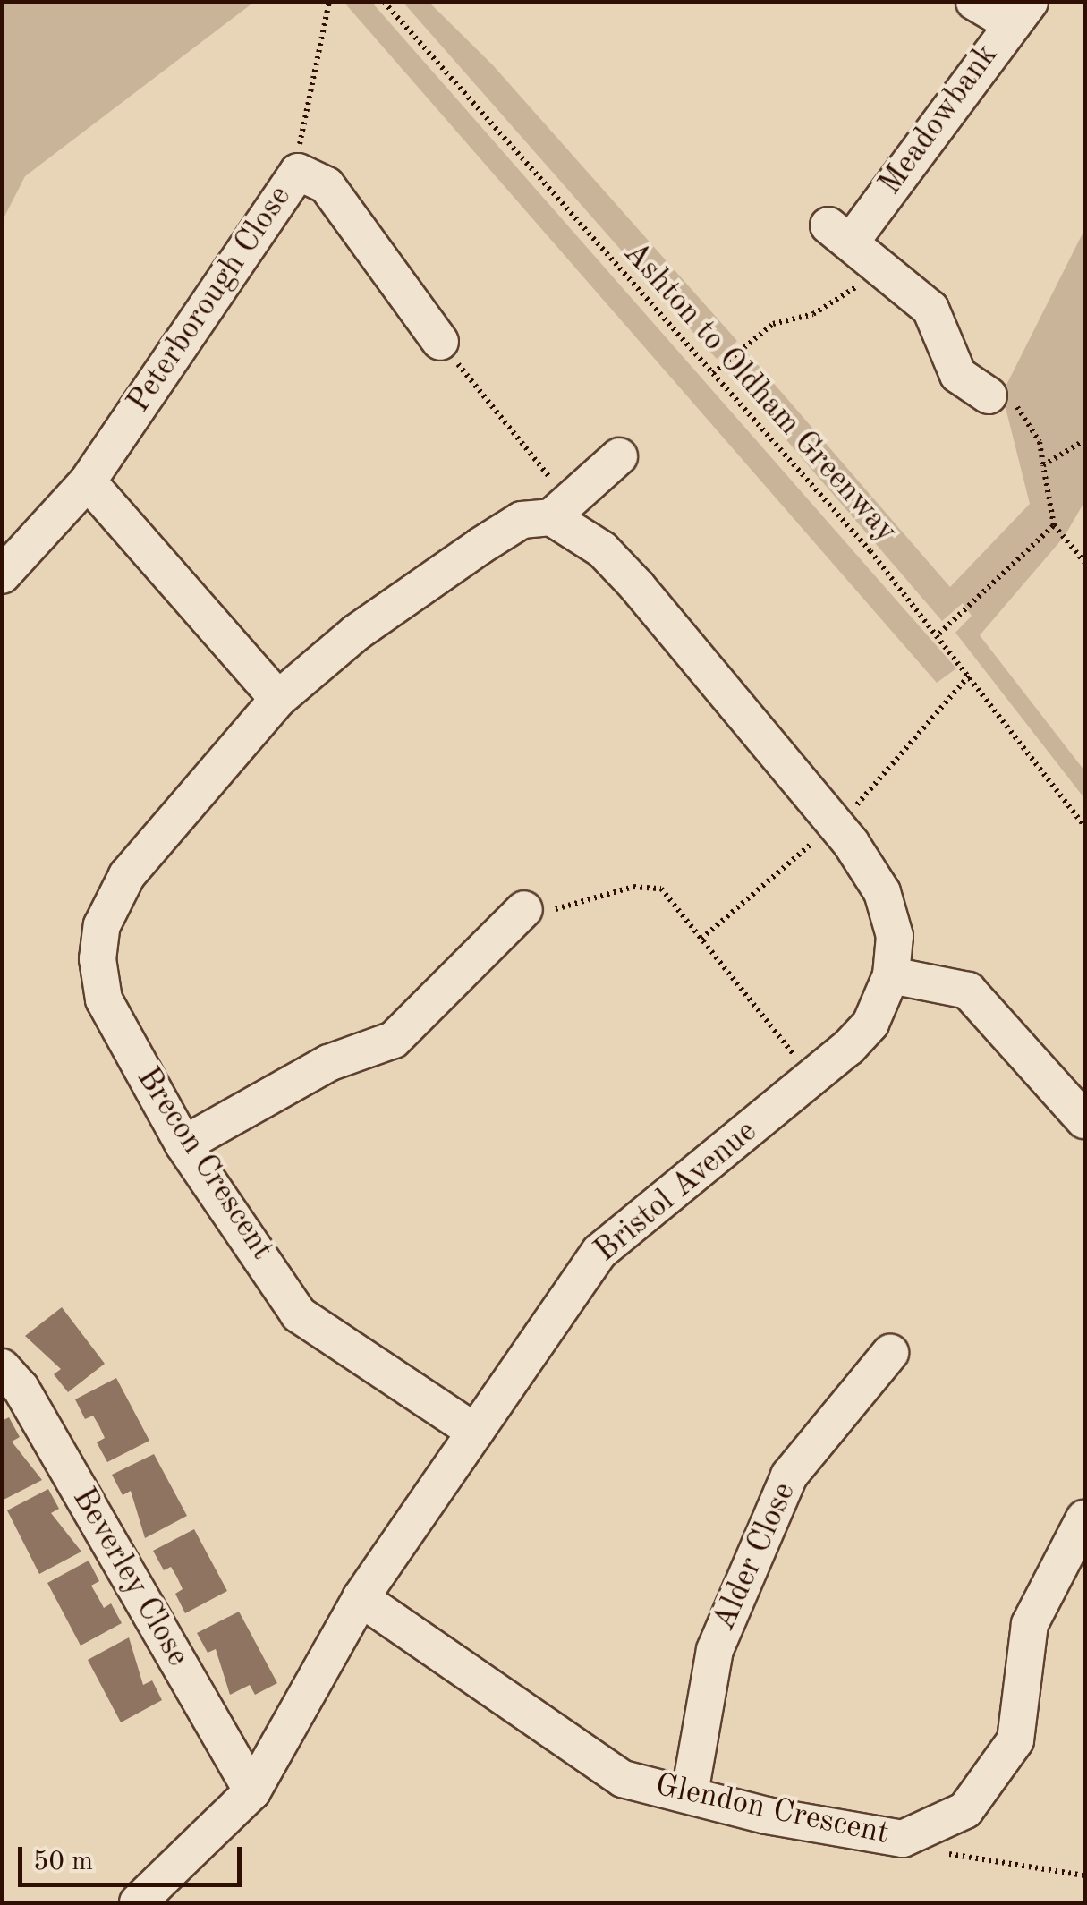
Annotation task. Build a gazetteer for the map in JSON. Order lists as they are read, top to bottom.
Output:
{
  "streets": {
    "street": [
      "Meadowbank",
      "Peterborough Close",
      "Brecon Crescent",
      "Bristol Avenue",
      "Alder Close",
      "Beverley Close",
      "Glendon Crescent"
    ],
    "path": ["Ashton to Oldham Greenway"]
  },
  "crossings": [
    ["Brecon Crescent", "Bristol Avenue"],
    ["Bristol Avenue", "Beverley Close"],
    ["Bristol Avenue", "Glendon Crescent"],
    ["Alder Close", "Glendon Crescent"]
  ],
  "scale_bar": "50 m"
}
